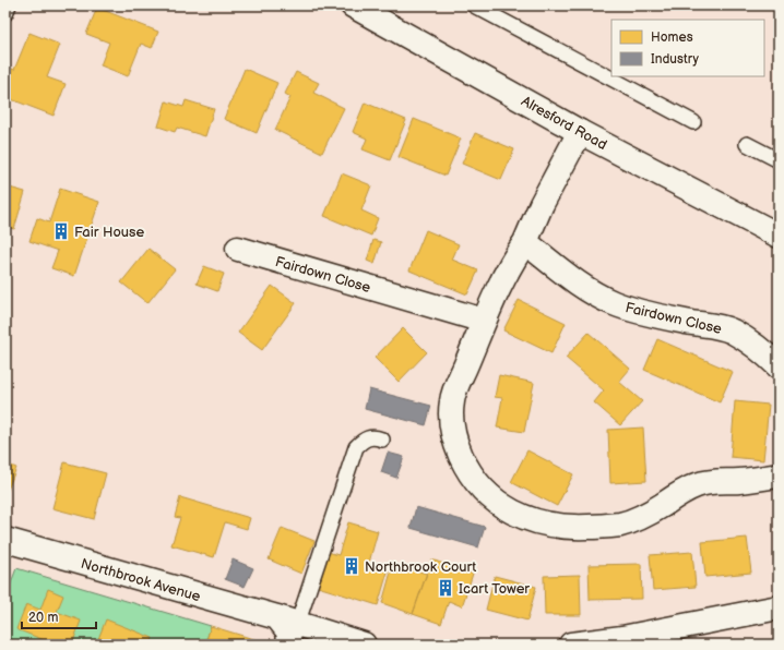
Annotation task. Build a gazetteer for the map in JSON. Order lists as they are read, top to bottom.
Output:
{
  "streets": {
    "street": ["Alresford Road", "Fairdown Close", "Northbrook Avenue"]
  },
  "places": {
    "building": ["Fair House", "Northbrook Court", "Icart Tower"]
  },
  "legend": ["Homes", "Industry"],
  "scale_bar": "20 m"
}
